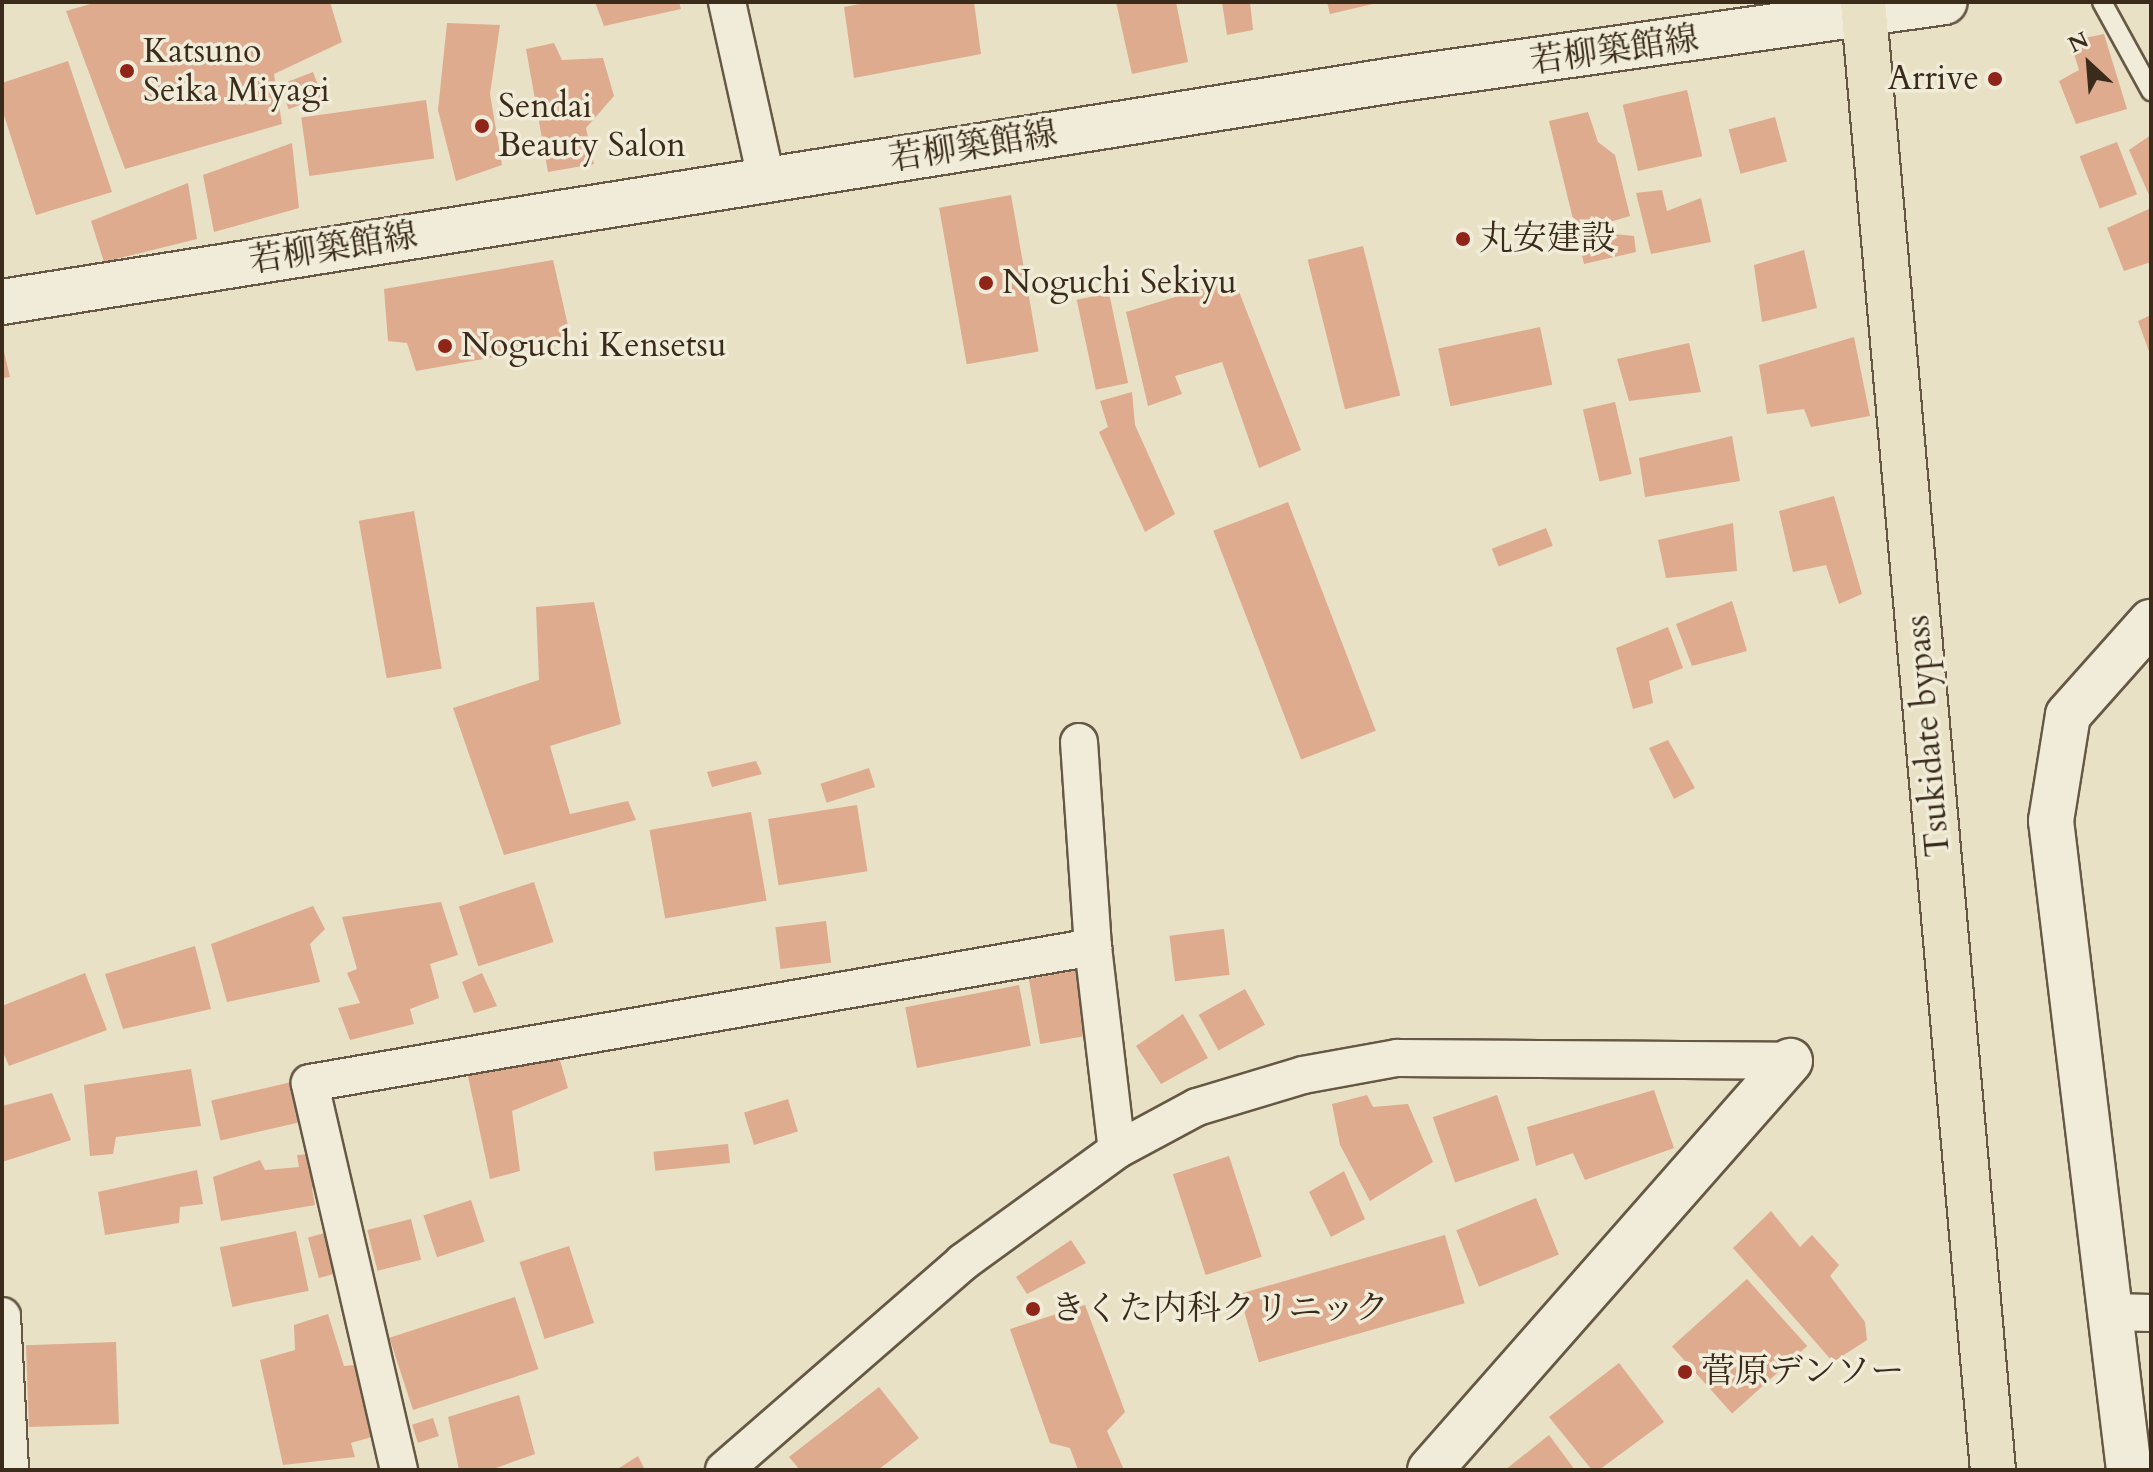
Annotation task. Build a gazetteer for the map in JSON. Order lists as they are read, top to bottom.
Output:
{
  "streets": {
    "highway": ["Tsukidate bypass"],
    "main road": ["若柳築館線"]
  },
  "crossings": [
    ["若柳築館線", "Tsukidate bypass"]
  ],
  "places": [
    "Katsuno Seika Miyagi",
    "Arrive",
    "Sendai Beauty Salon",
    "丸安建設",
    "Noguchi Sekiyu",
    "Noguchi Kensetsu",
    "きくた内科クリニック",
    "菅原デンソー"
  ],
  "north": "top left"
}
